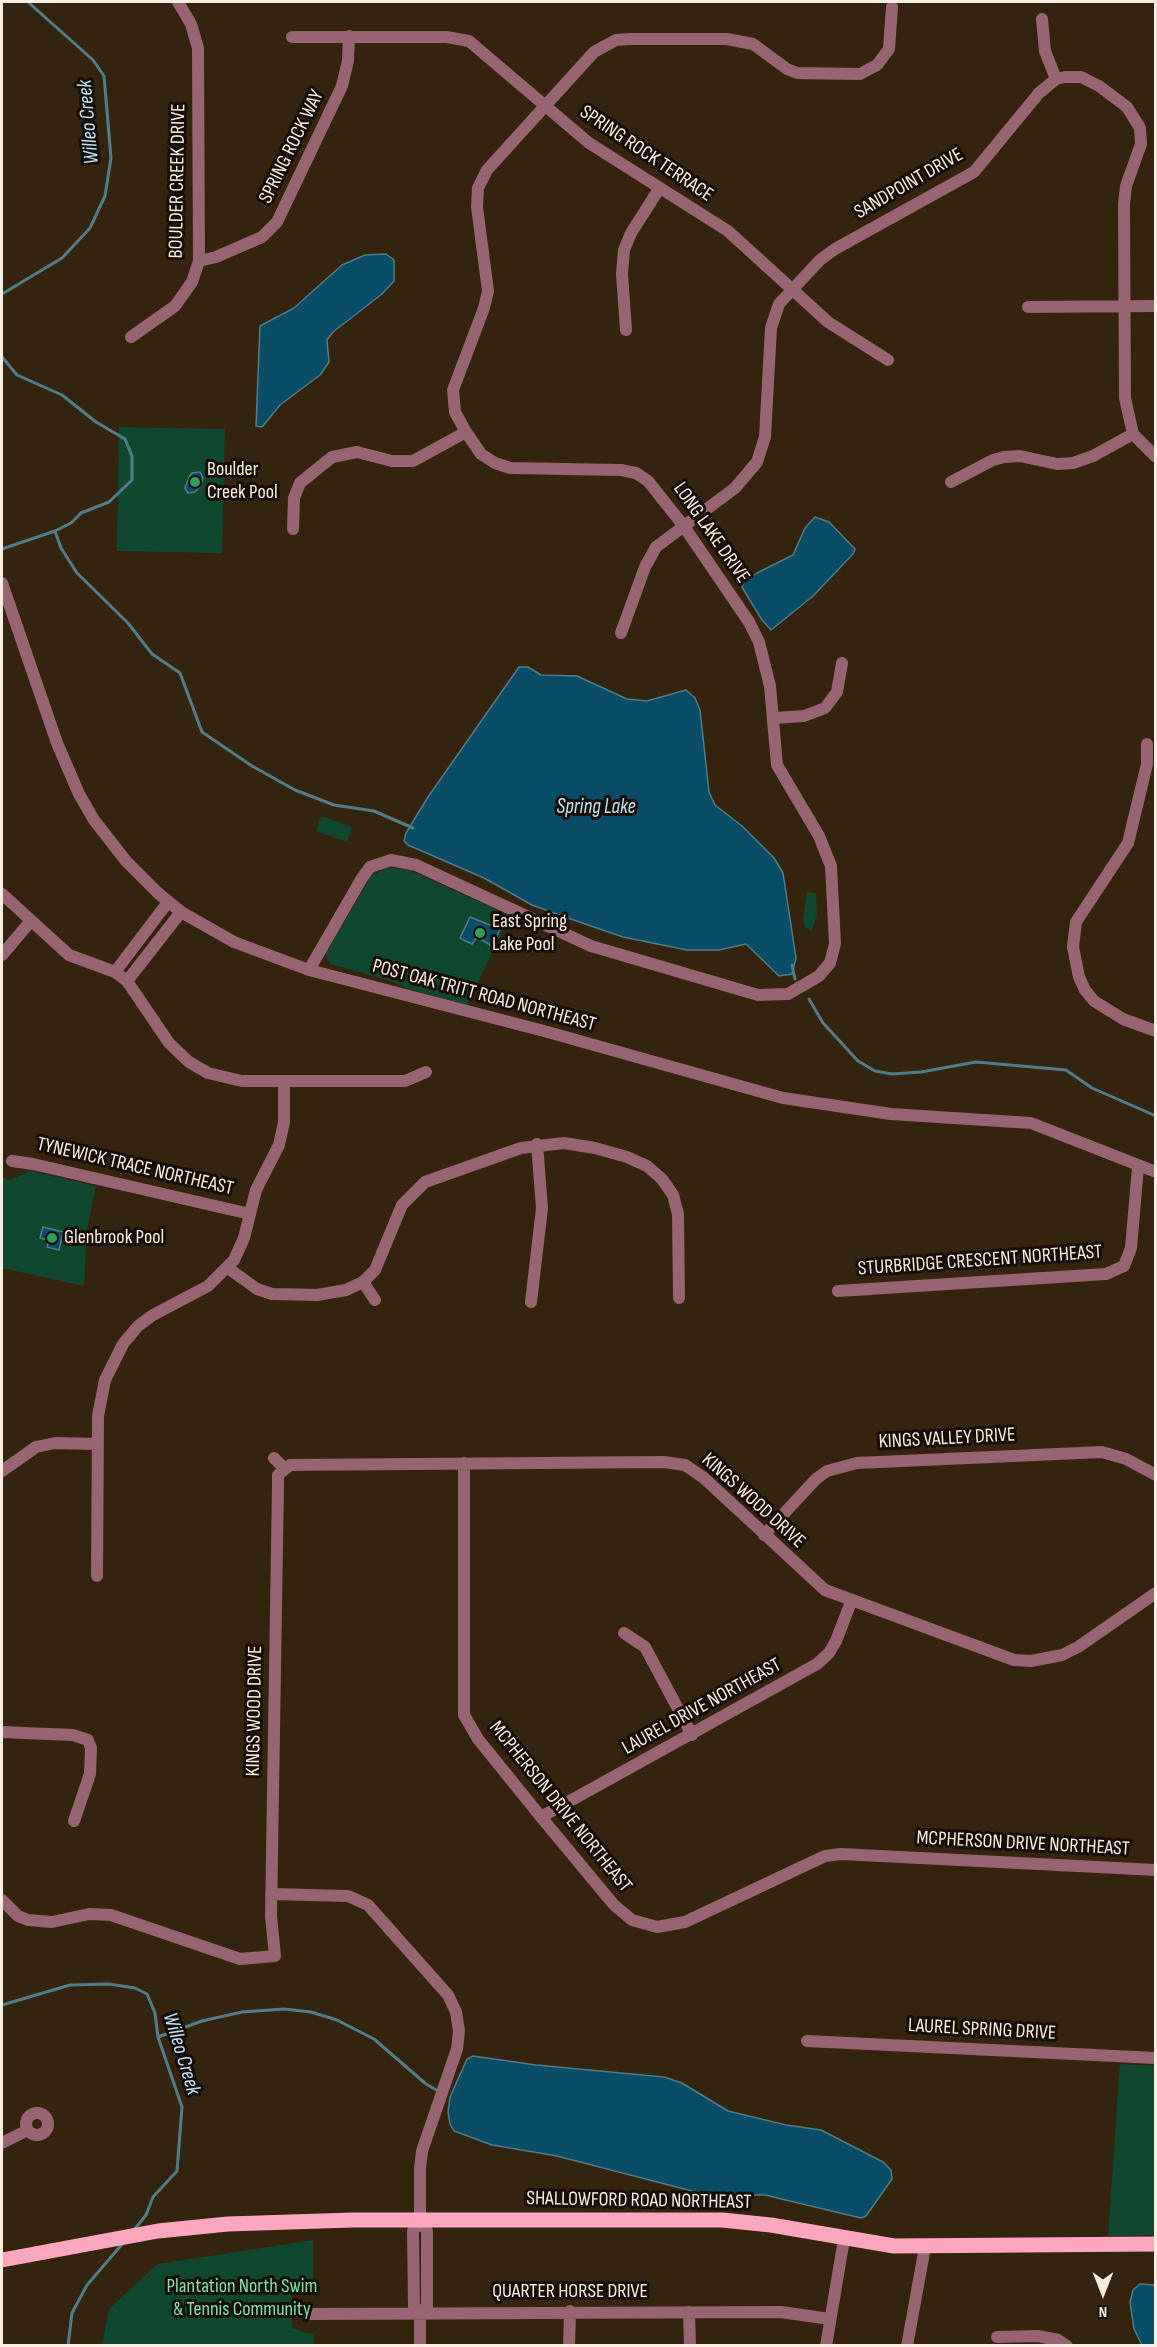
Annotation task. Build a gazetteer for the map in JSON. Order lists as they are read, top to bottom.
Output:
{
  "streets": {
    "main road": ["SHALLOWFORD ROAD NORTHEAST"],
    "street": [
      "SPRING ROCK WAY",
      "SPRING ROCK TERRACE",
      "BOULDER CREEK DRIVE",
      "SANDPOINT DRIVE",
      "LONG LAKE DRIVE",
      "POST OAK TRITT ROAD NORTHEAST",
      "TYNEWICK TRACE NORTHEAST",
      "STURBRIDGE CRESCENT NORTHEAST",
      "KINGS VALLEY DRIVE",
      "KINGS WOOD DRIVE",
      "LAUREL DRIVE NORTHEAST",
      "MCPHERSON DRIVE NORTHEAST",
      "LAUREL SPRING DRIVE",
      "QUARTER HORSE DRIVE"
    ]
  },
  "crossings": [
    ["SPRING ROCK WAY", "SPRING ROCK TERRACE"],
    ["SPRING ROCK WAY", "BOULDER CREEK DRIVE"],
    ["SPRING ROCK TERRACE", "SANDPOINT DRIVE"],
    ["SPRING ROCK TERRACE", "LONG LAKE DRIVE"],
    ["SANDPOINT DRIVE", "LONG LAKE DRIVE"],
    ["LONG LAKE DRIVE", "POST OAK TRITT ROAD NORTHEAST"],
    ["POST OAK TRITT ROAD NORTHEAST", "STURBRIDGE CRESCENT NORTHEAST"],
    ["KINGS VALLEY DRIVE", "KINGS WOOD DRIVE"],
    ["KINGS WOOD DRIVE", "LAUREL DRIVE NORTHEAST"],
    ["KINGS WOOD DRIVE", "MCPHERSON DRIVE NORTHEAST"],
    ["LAUREL DRIVE NORTHEAST", "MCPHERSON DRIVE NORTHEAST"]
  ],
  "water": ["Willeo Creek", "Spring Lake"],
  "parks": ["Plantation North Swim & Tennis Community"],
  "places": ["Boulder Creek Pool", "East Spring Lake Pool", "Glenbrook Pool"],
  "north": "bottom"
}
